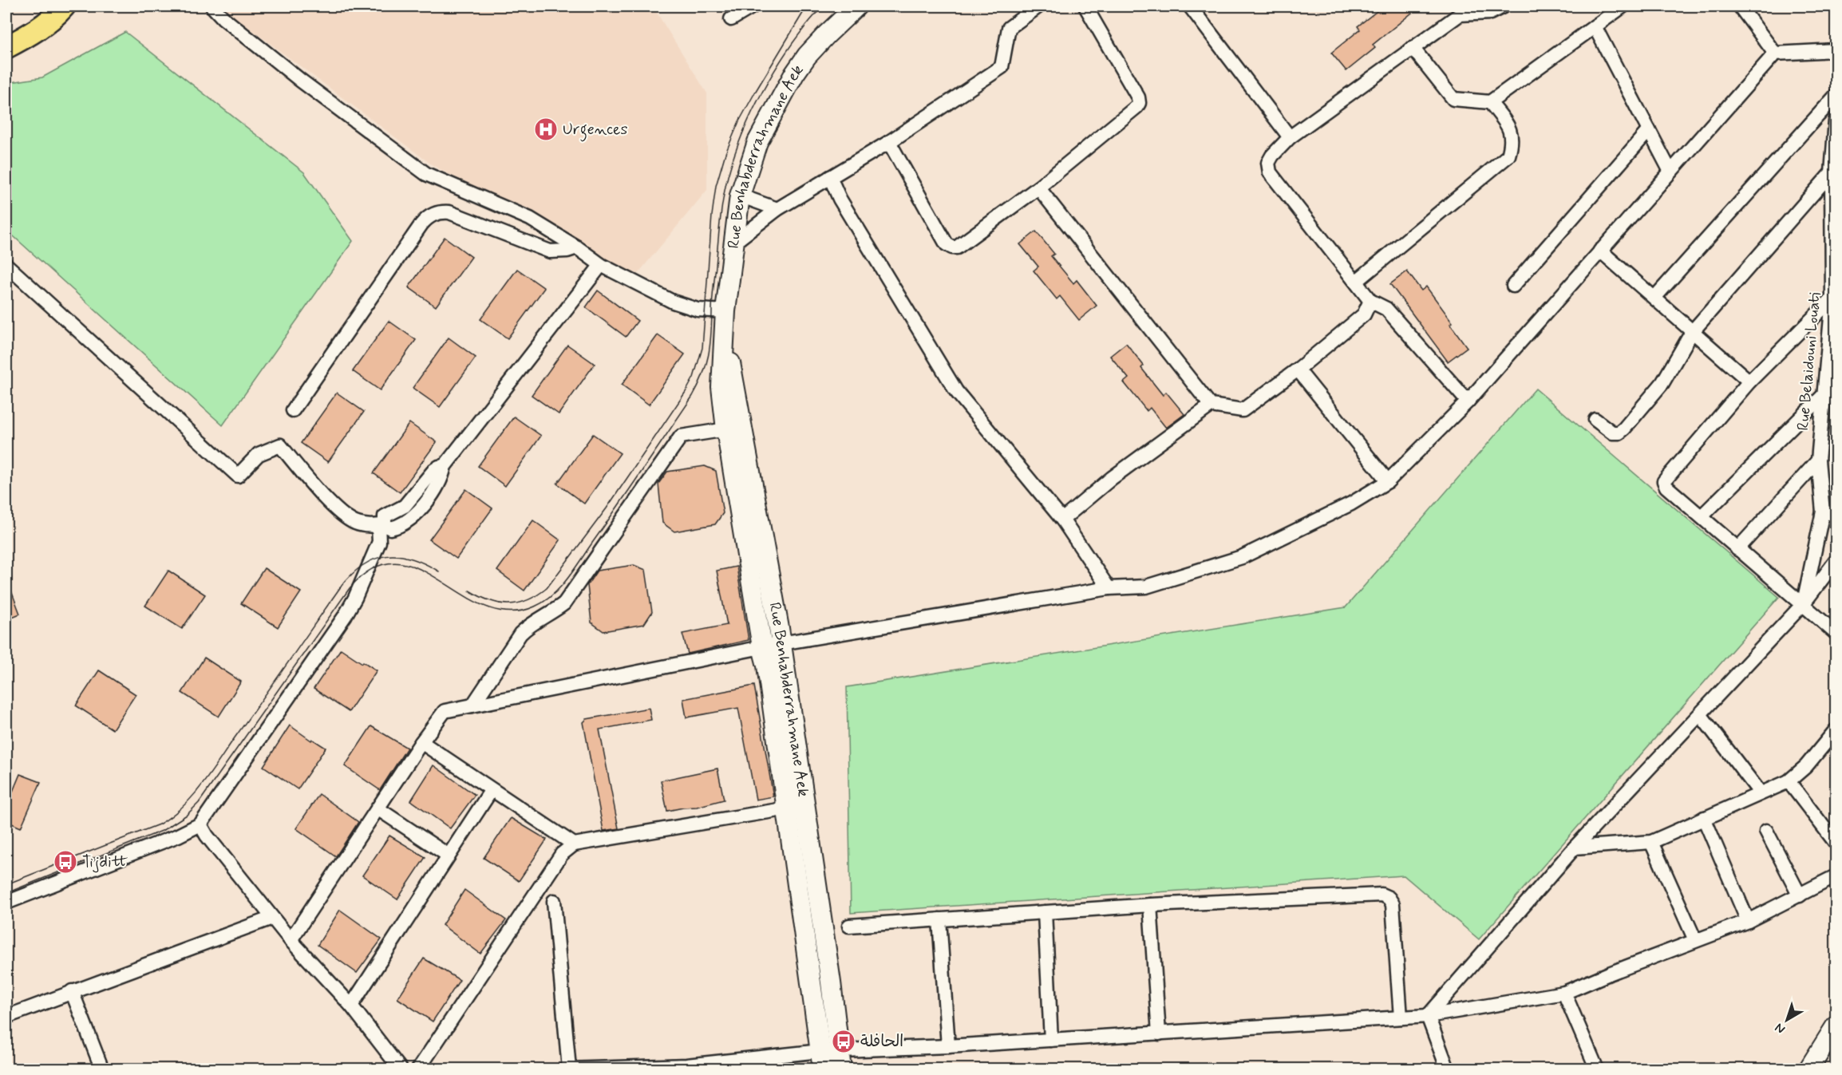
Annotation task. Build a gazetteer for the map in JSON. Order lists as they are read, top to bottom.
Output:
{
  "streets": {
    "main road": ["Rue Benhabderrahmane Aek"],
    "street": ["Rue Belaidouni Louati"]
  },
  "places": {
    "hospital": ["Urgences"],
    "bus stop": ["Tijditt", "الحافلة"]
  },
  "north": "bottom left"
}
